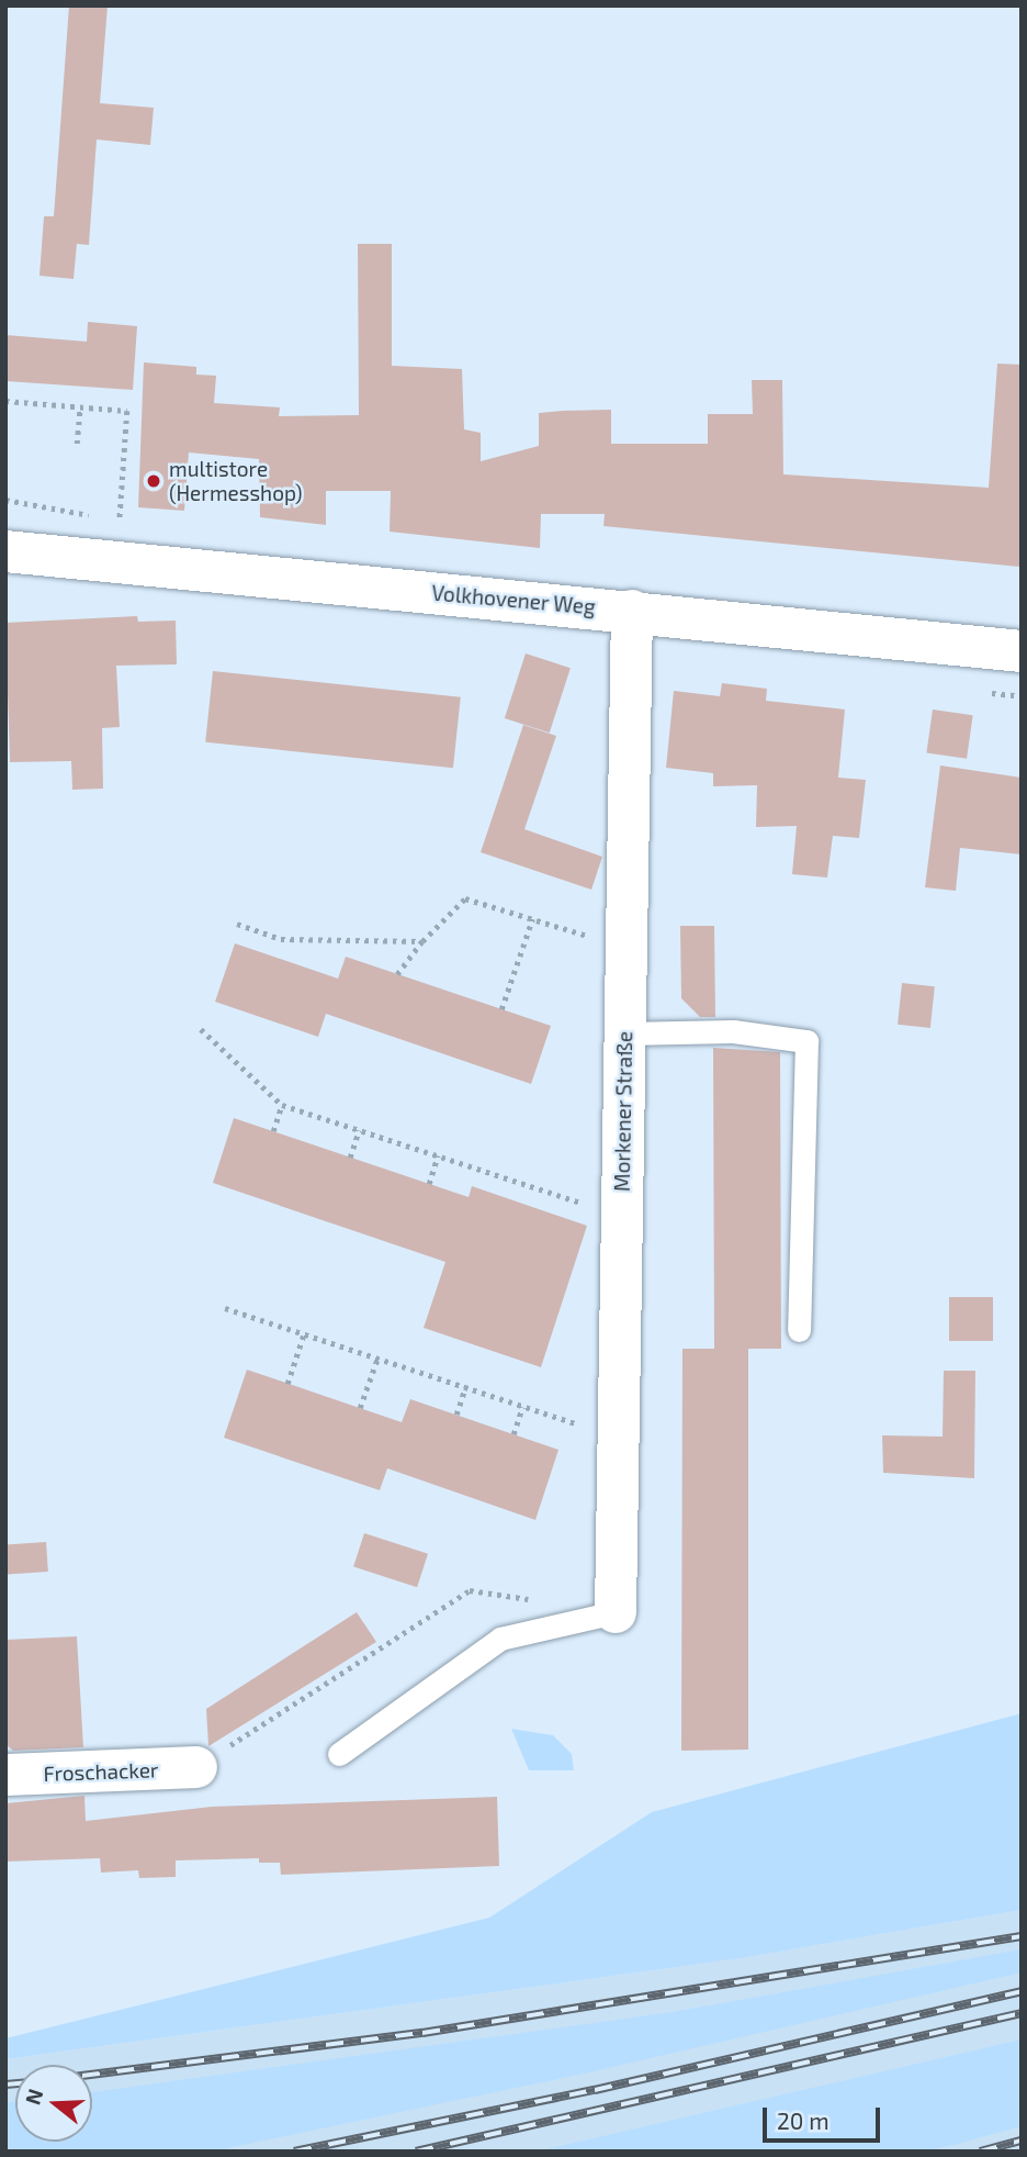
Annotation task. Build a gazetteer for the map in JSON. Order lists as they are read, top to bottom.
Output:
{
  "streets": {
    "street": ["Volkhovener Weg", "Morkener Straße", "Froschacker"]
  },
  "crossings": [
    ["Volkhovener Weg", "Morkener Straße"]
  ],
  "places": ["multistore (Hermesshop)"],
  "scale_bar": "20 m",
  "north": "left"
}
